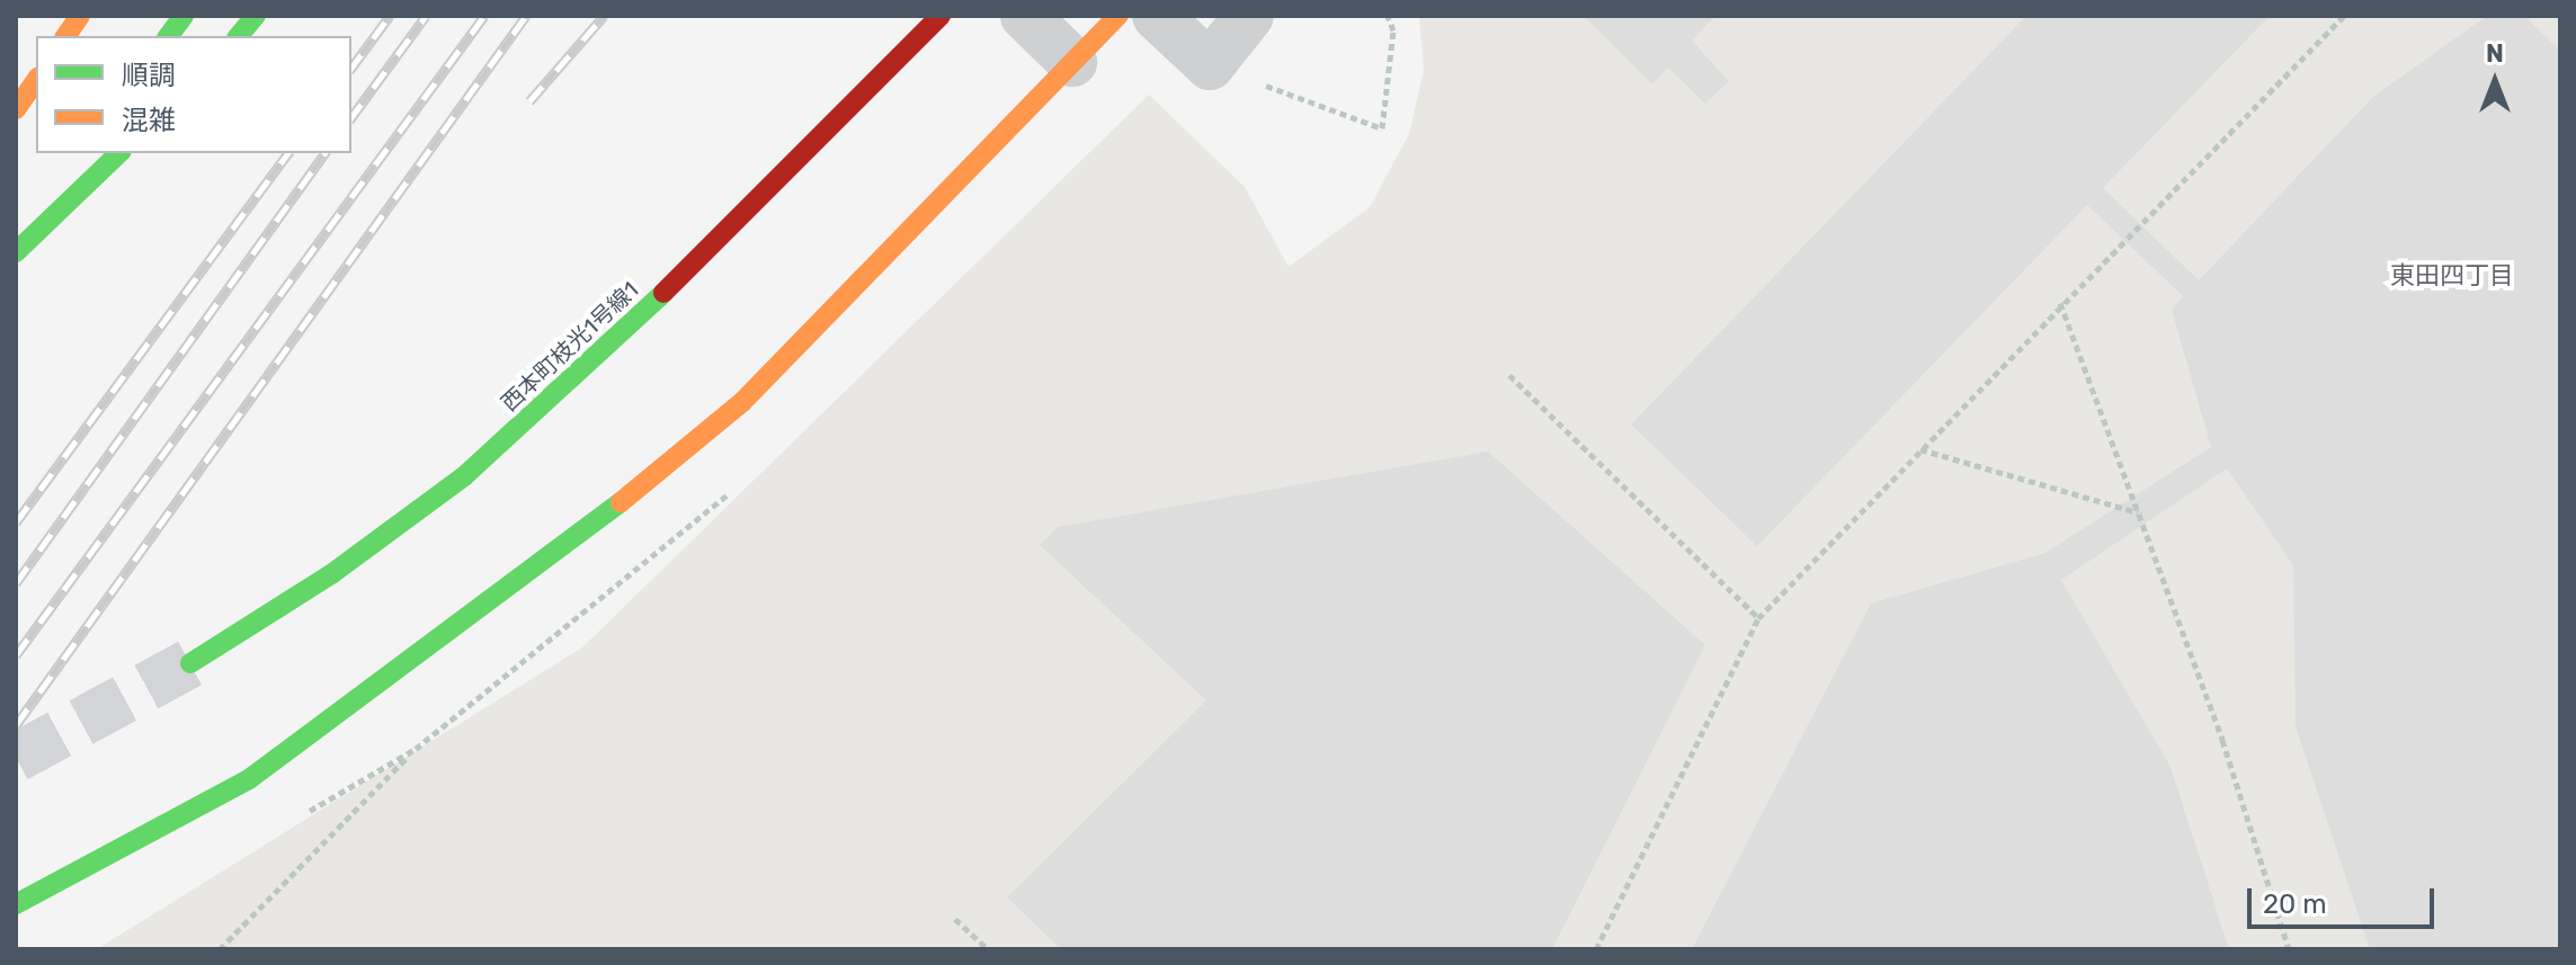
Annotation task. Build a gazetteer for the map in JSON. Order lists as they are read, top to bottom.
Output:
{
  "streets": {
    "main road": ["西本町枝光1号線1"]
  },
  "districts": ["東田四丁目"],
  "legend": ["順調", "混雑"],
  "scale_bar": "20 m",
  "north": "top"
}
